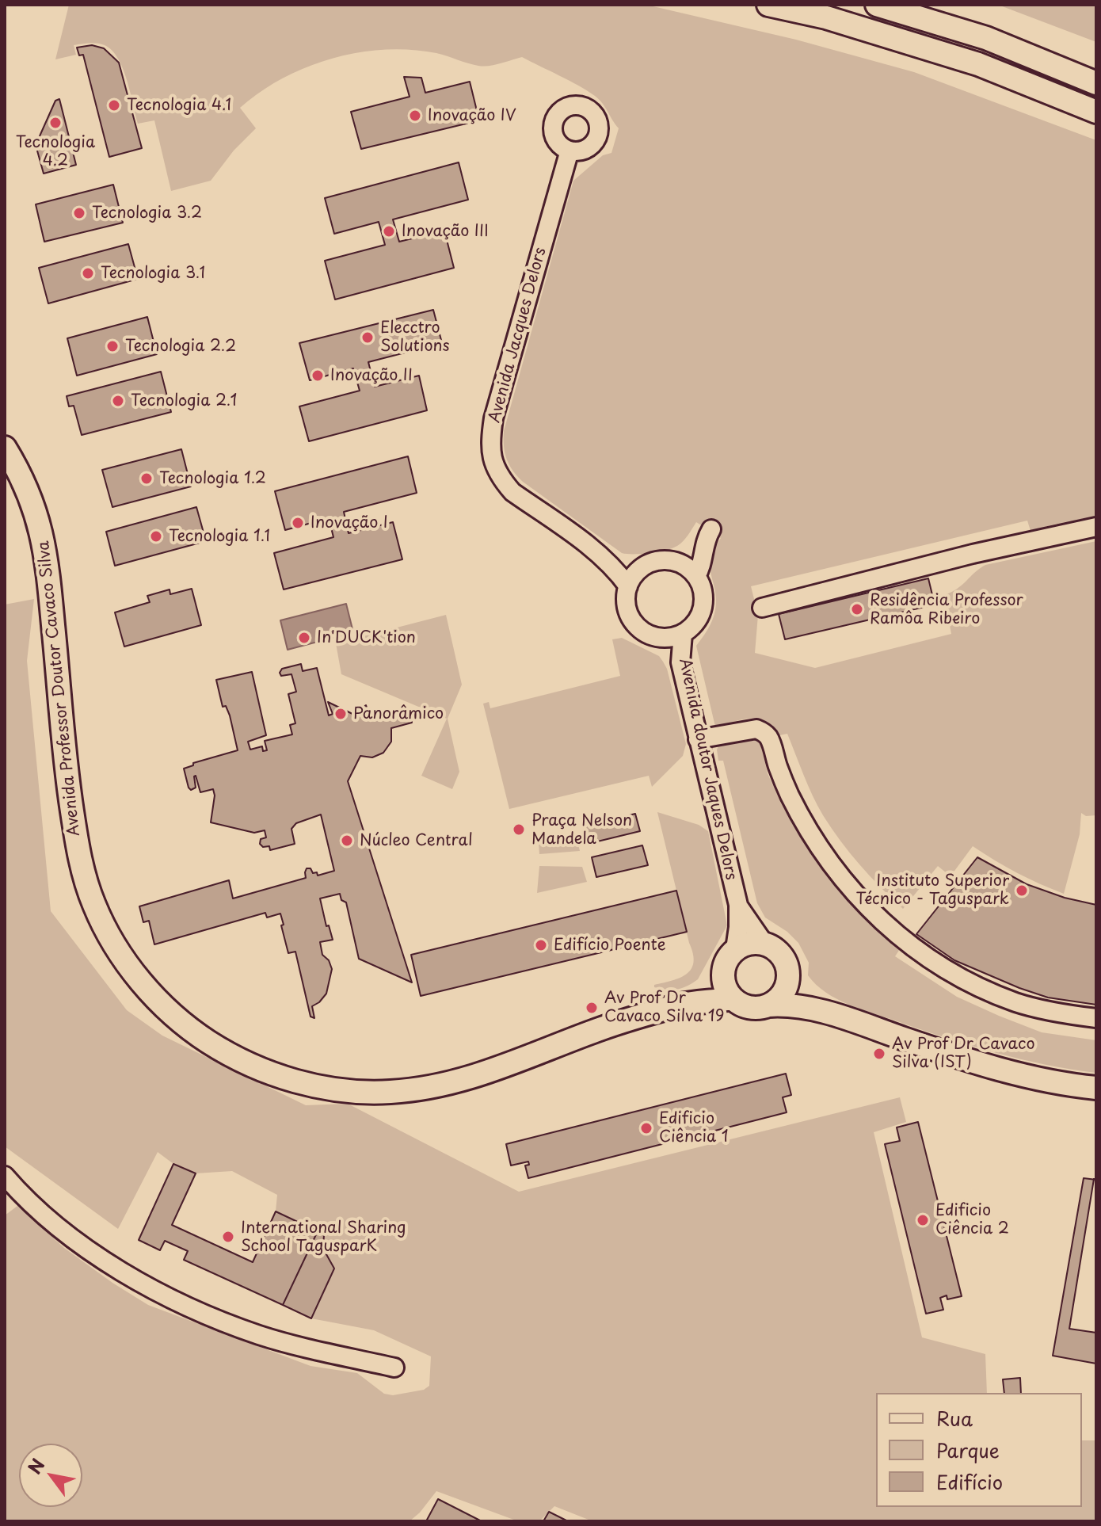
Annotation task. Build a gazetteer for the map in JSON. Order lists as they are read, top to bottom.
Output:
{
  "streets": {
    "main road": ["Avenida Professor Doutor Cavaco Silva"],
    "street": ["Avenida Jacques Delors", "Avenida doutor Jaques Delors"]
  },
  "crossings": [
    ["Avenida Jacques Delors", "Avenida doutor Jaques Delors"],
    ["Avenida Professor Doutor Cavaco Silva", "Avenida doutor Jaques Delors"]
  ],
  "places": [
    "Tecnologia 4.1",
    "Inovação IV",
    "Tecnologia 4.2",
    "Tecnologia 3.2",
    "Inovação III",
    "Tecnologia 3.1",
    "Elecctro Solutions",
    "Tecnologia 2.2",
    "Inovação II",
    "Tecnologia 2.1",
    "Tecnologia 1.2",
    "Inovação I",
    "Tecnologia 1.1",
    "Residência Professor Ramôa Ribeiro",
    "In'DUCK'tion",
    "Panorâmico",
    "Praça Nelson Mandela",
    "Núcleo Central",
    "Instituto Superior Técnico - Taguspark",
    "Edifício Poente",
    "Av Prof Dr Cavaco Silva 19",
    "Av Prof Dr Cavaco Silva (IST)",
    "Edificio Ciência 1",
    "Edificio Ciência 2",
    "International Sharing School TagusparK"
  ],
  "legend": ["Rua", "Parque", "Edifício"],
  "north": "top left"
}
